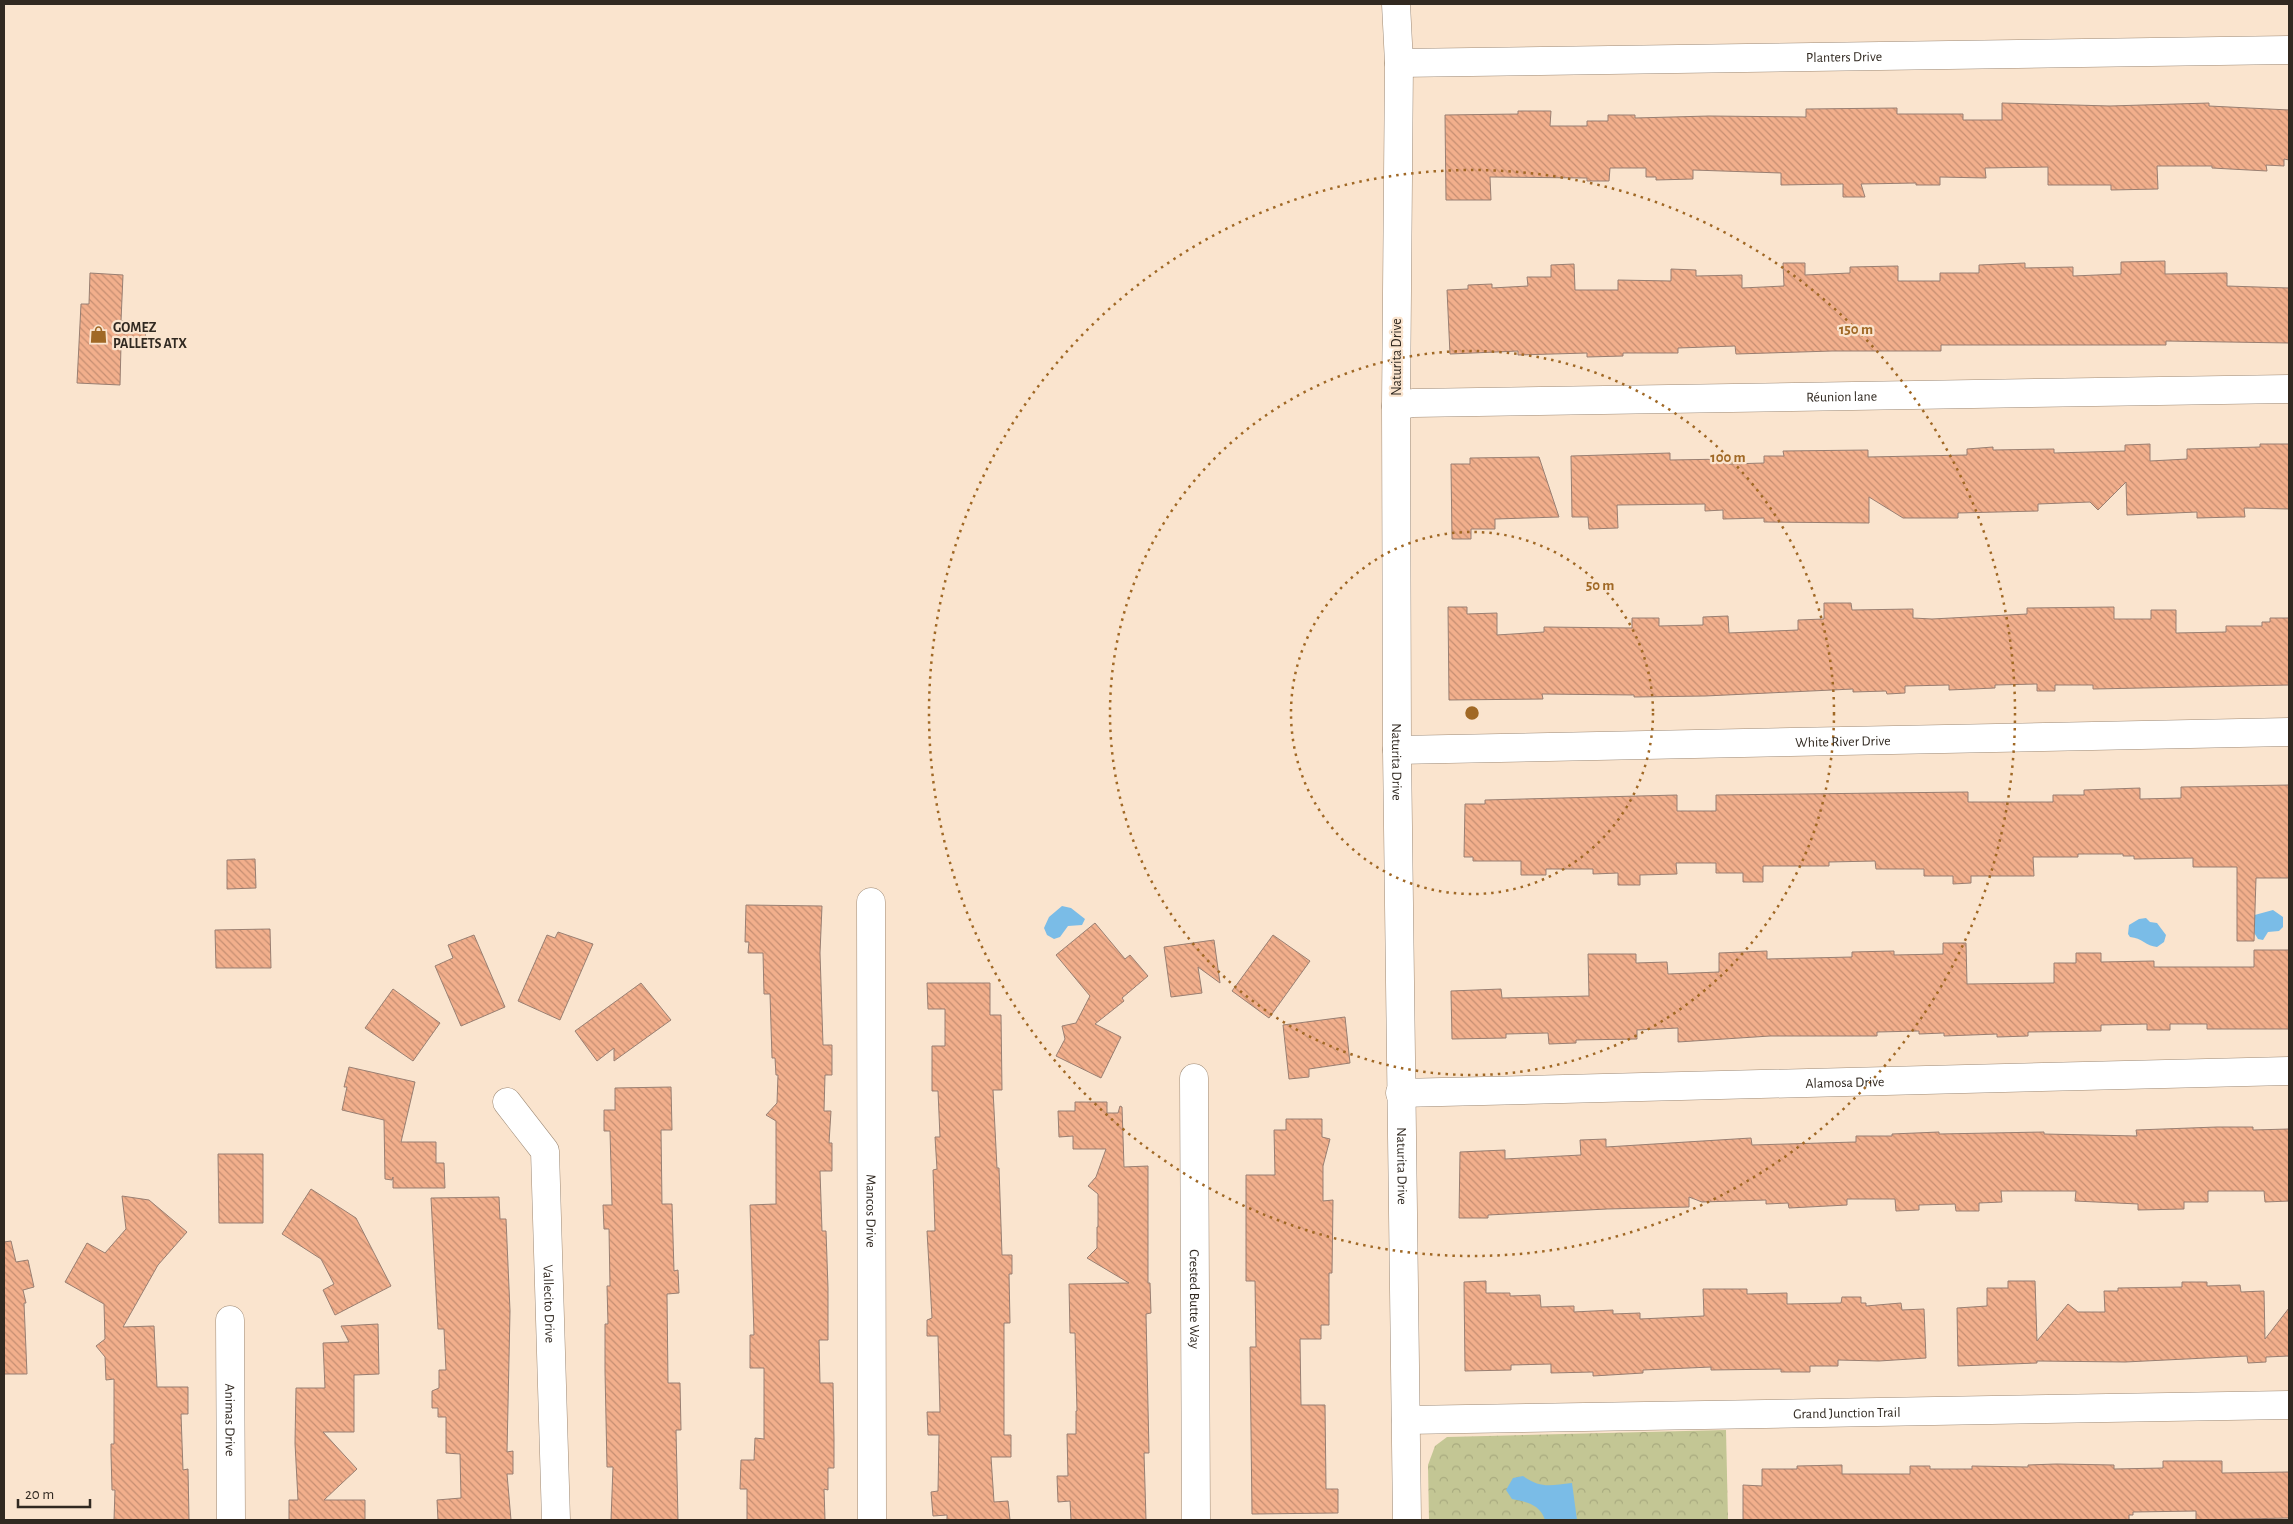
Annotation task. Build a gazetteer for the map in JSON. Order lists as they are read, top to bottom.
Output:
{
  "streets": {
    "street": [
      "Planters Drive",
      "Naturita Drive",
      "Réunion lane",
      "White River Drive",
      "Alamosa Drive",
      "Mancos Drive",
      "Crested Butte Way",
      "Vallecito Drive",
      "Grand Junction Trail",
      "Animas Drive"
    ]
  },
  "crossings": [
    ["Planters Drive", "Naturita Drive"],
    ["Naturita Drive", "Réunion lane"],
    ["Naturita Drive", "White River Drive"],
    ["Naturita Drive", "Alamosa Drive"],
    ["Naturita Drive", "Grand Junction Trail"]
  ],
  "places": {
    "shop": ["GOMEZ PALLETS ATX"]
  },
  "scale_bar": "20 m",
  "rings": ["150 m", "100 m", "50 m"]
}
